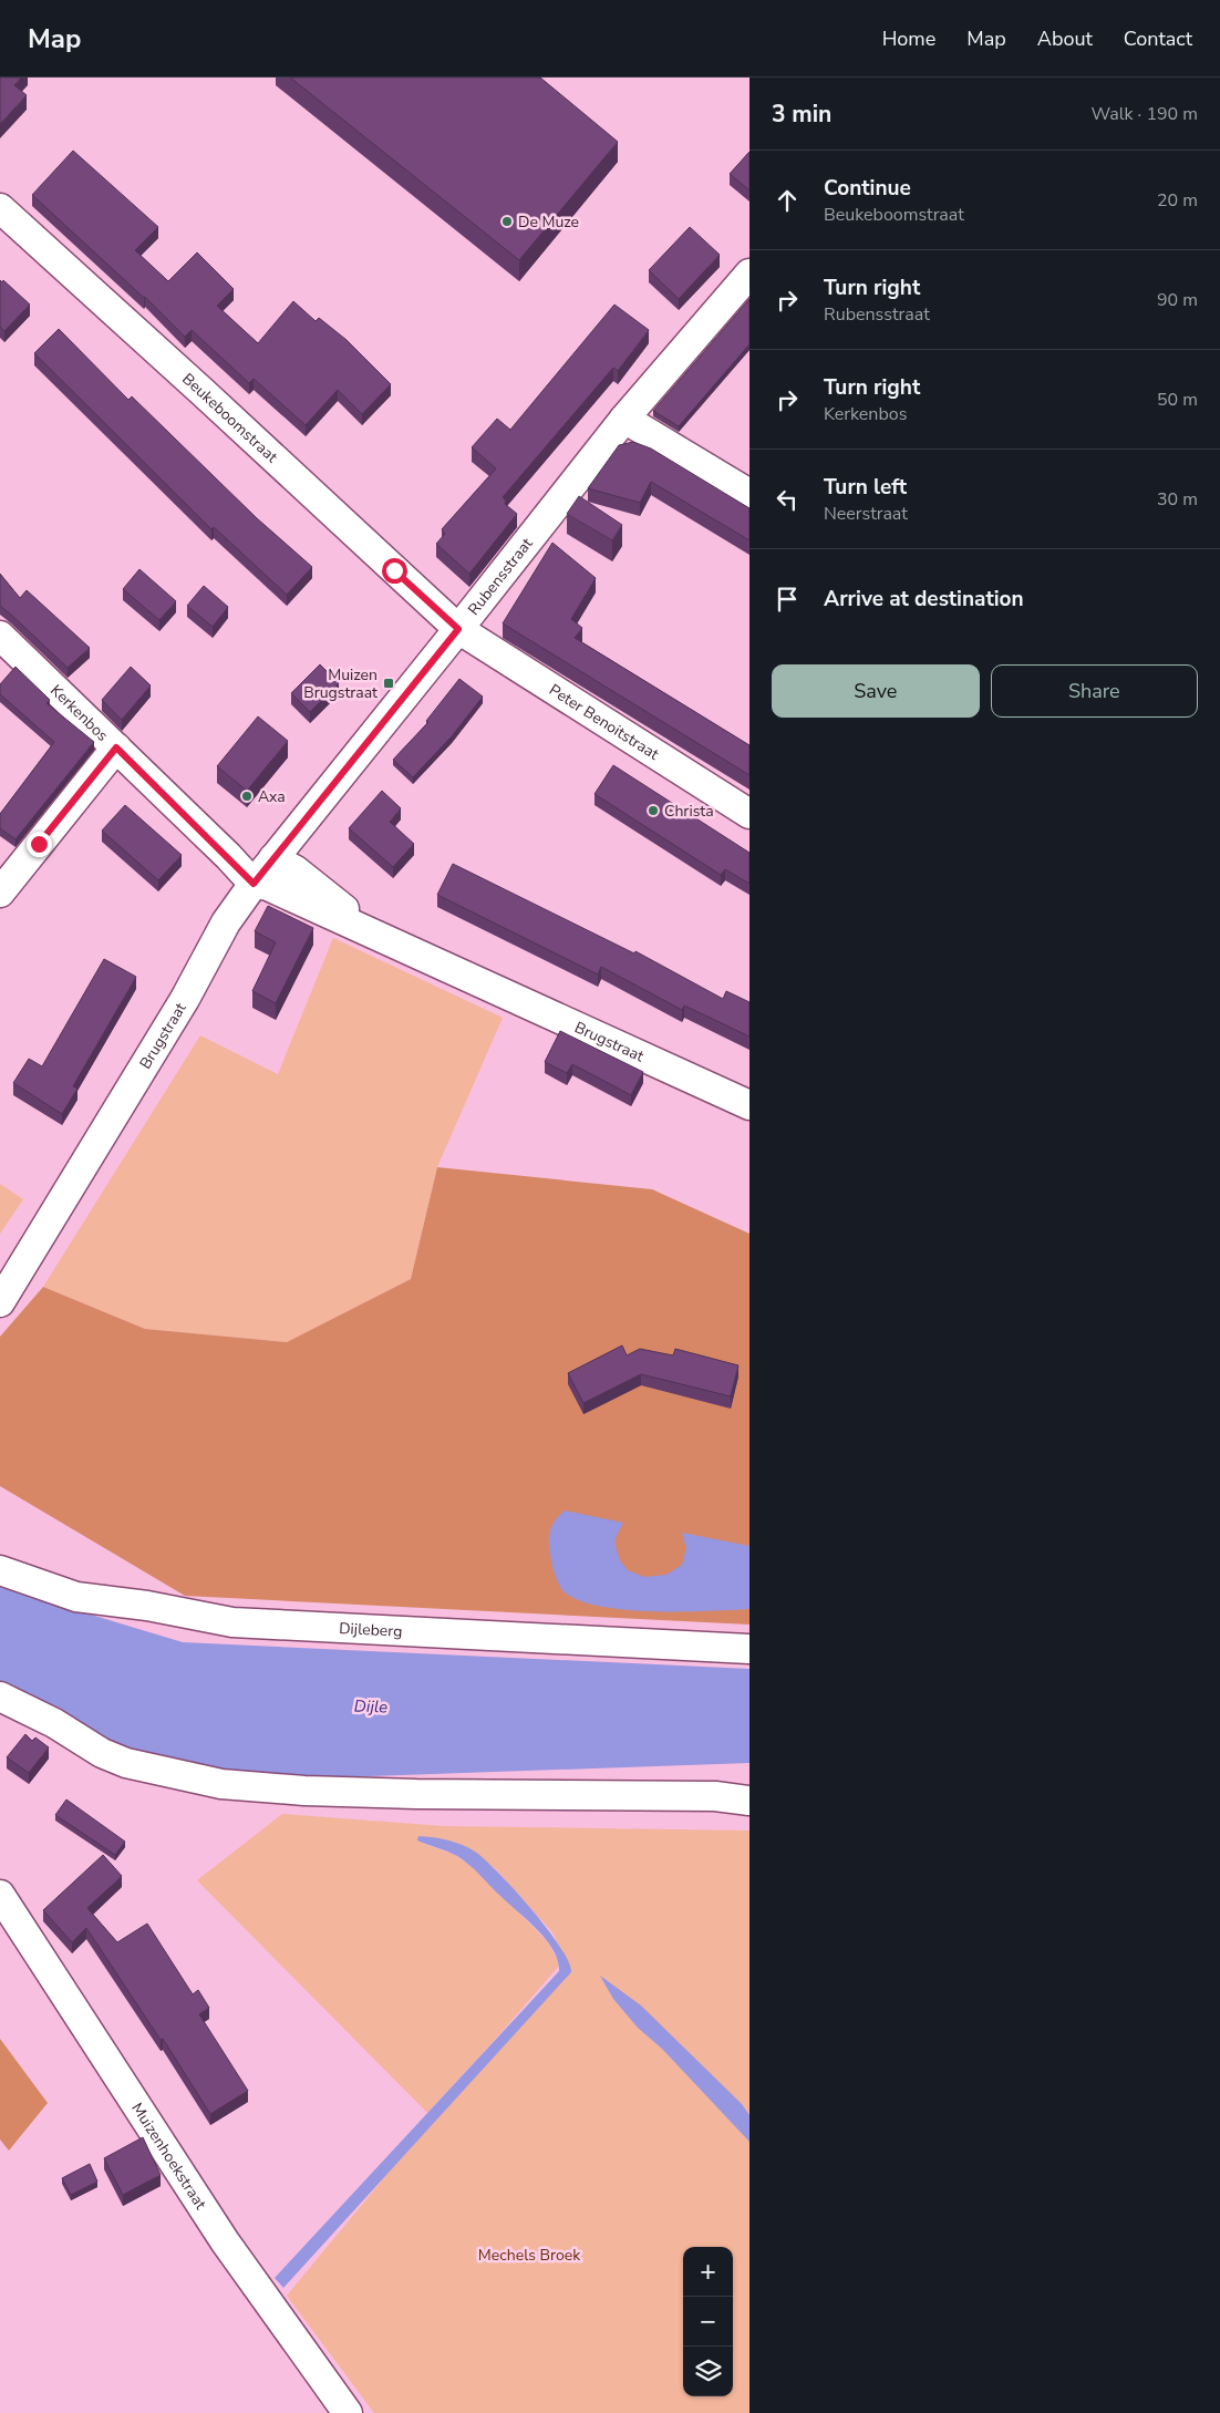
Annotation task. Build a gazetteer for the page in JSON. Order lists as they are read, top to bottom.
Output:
{
  "streets": {
    "street": [
      "Beukeboomstraat",
      "Rubensstraat",
      "Kerkenbos",
      "Peter Benoitstraat",
      "Brugstraat",
      "Dijleberg",
      "Muizenhoekstraat"
    ]
  },
  "crossings": [
    ["Beukeboomstraat", "Rubensstraat"],
    ["Beukeboomstraat", "Peter Benoitstraat"],
    ["Rubensstraat", "Kerkenbos"],
    ["Rubensstraat", "Peter Benoitstraat"],
    ["Rubensstraat", "Brugstraat"],
    ["Kerkenbos", "Brugstraat"]
  ],
  "water": ["Dijle"],
  "parks": ["Mechels Broek"],
  "places": {
    "other": ["De Muze", "Axa", "Christa"],
    "transit": ["Muizen Brugstraat"]
  },
  "page": {
    "header": "Map",
    "nav": [
      "Home",
      "Map",
      "About",
      "Contact"
    ],
    "heading": ["3 min", "Walk · 190 m"],
    "list": [
      ["Continue", "Beukeboomstraat", "20 m"],
      ["Turn right", "Rubensstraat", "90 m"],
      ["Turn right", "Kerkenbos", "50 m"],
      ["Turn left", "Neerstraat", "30 m"],
      "Arrive at destination"
    ],
    "buttons": ["Save", "Share"],
    "map_buttons": ["+", "−"]
  }
}
